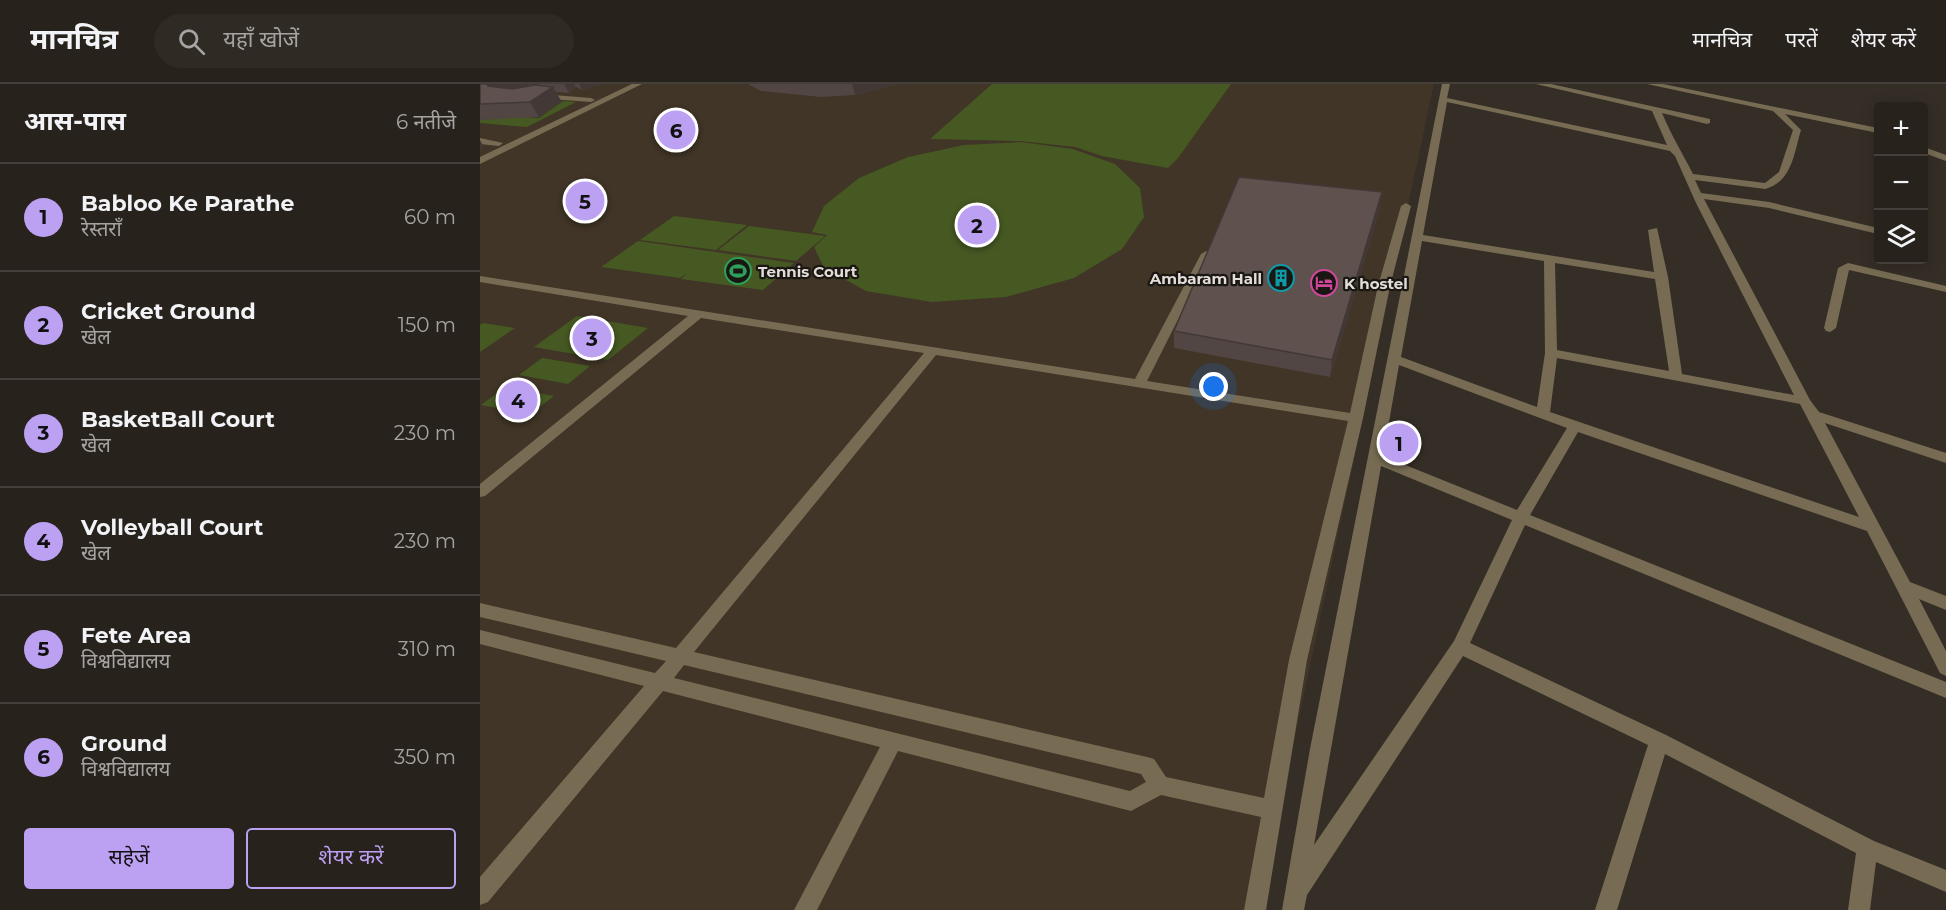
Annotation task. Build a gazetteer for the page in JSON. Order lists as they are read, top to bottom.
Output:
{
  "places": {
    "sports": ["Tennis Court"],
    "building": ["Ambaram Hall"],
    "hotel": ["K hostel"]
  },
  "page": {
    "header": "मानचित्र",
    "search": "यहाँ खोजें",
    "nav": ["मानचित्र", "परतें", "शेयर करें"],
    "heading": ["आस-पास", "6 नतीजे"],
    "map_buttons": ["+", "−"],
    "pins": [
      "6",
      "5",
      "2",
      "3",
      "4",
      "1"
    ],
    "list": [
      {
        "mark": "1",
        "name": "Babloo Ke Parathe",
        "note": "रेस्तराँ",
        "value": "60 m"
      },
      {
        "mark": "2",
        "name": "Cricket Ground",
        "note": "खेल",
        "value": "150 m"
      },
      {
        "mark": "3",
        "name": "BasketBall Court",
        "note": "खेल",
        "value": "230 m"
      },
      {
        "mark": "4",
        "name": "Volleyball Court",
        "note": "खेल",
        "value": "230 m"
      },
      {
        "mark": "5",
        "name": "Fete Area",
        "note": "विश्वविद्यालय",
        "value": "310 m"
      },
      {
        "mark": "6",
        "name": "Ground",
        "note": "विश्वविद्यालय",
        "value": "350 m"
      }
    ],
    "buttons": ["सहेजें", "शेयर करें"]
  }
}
